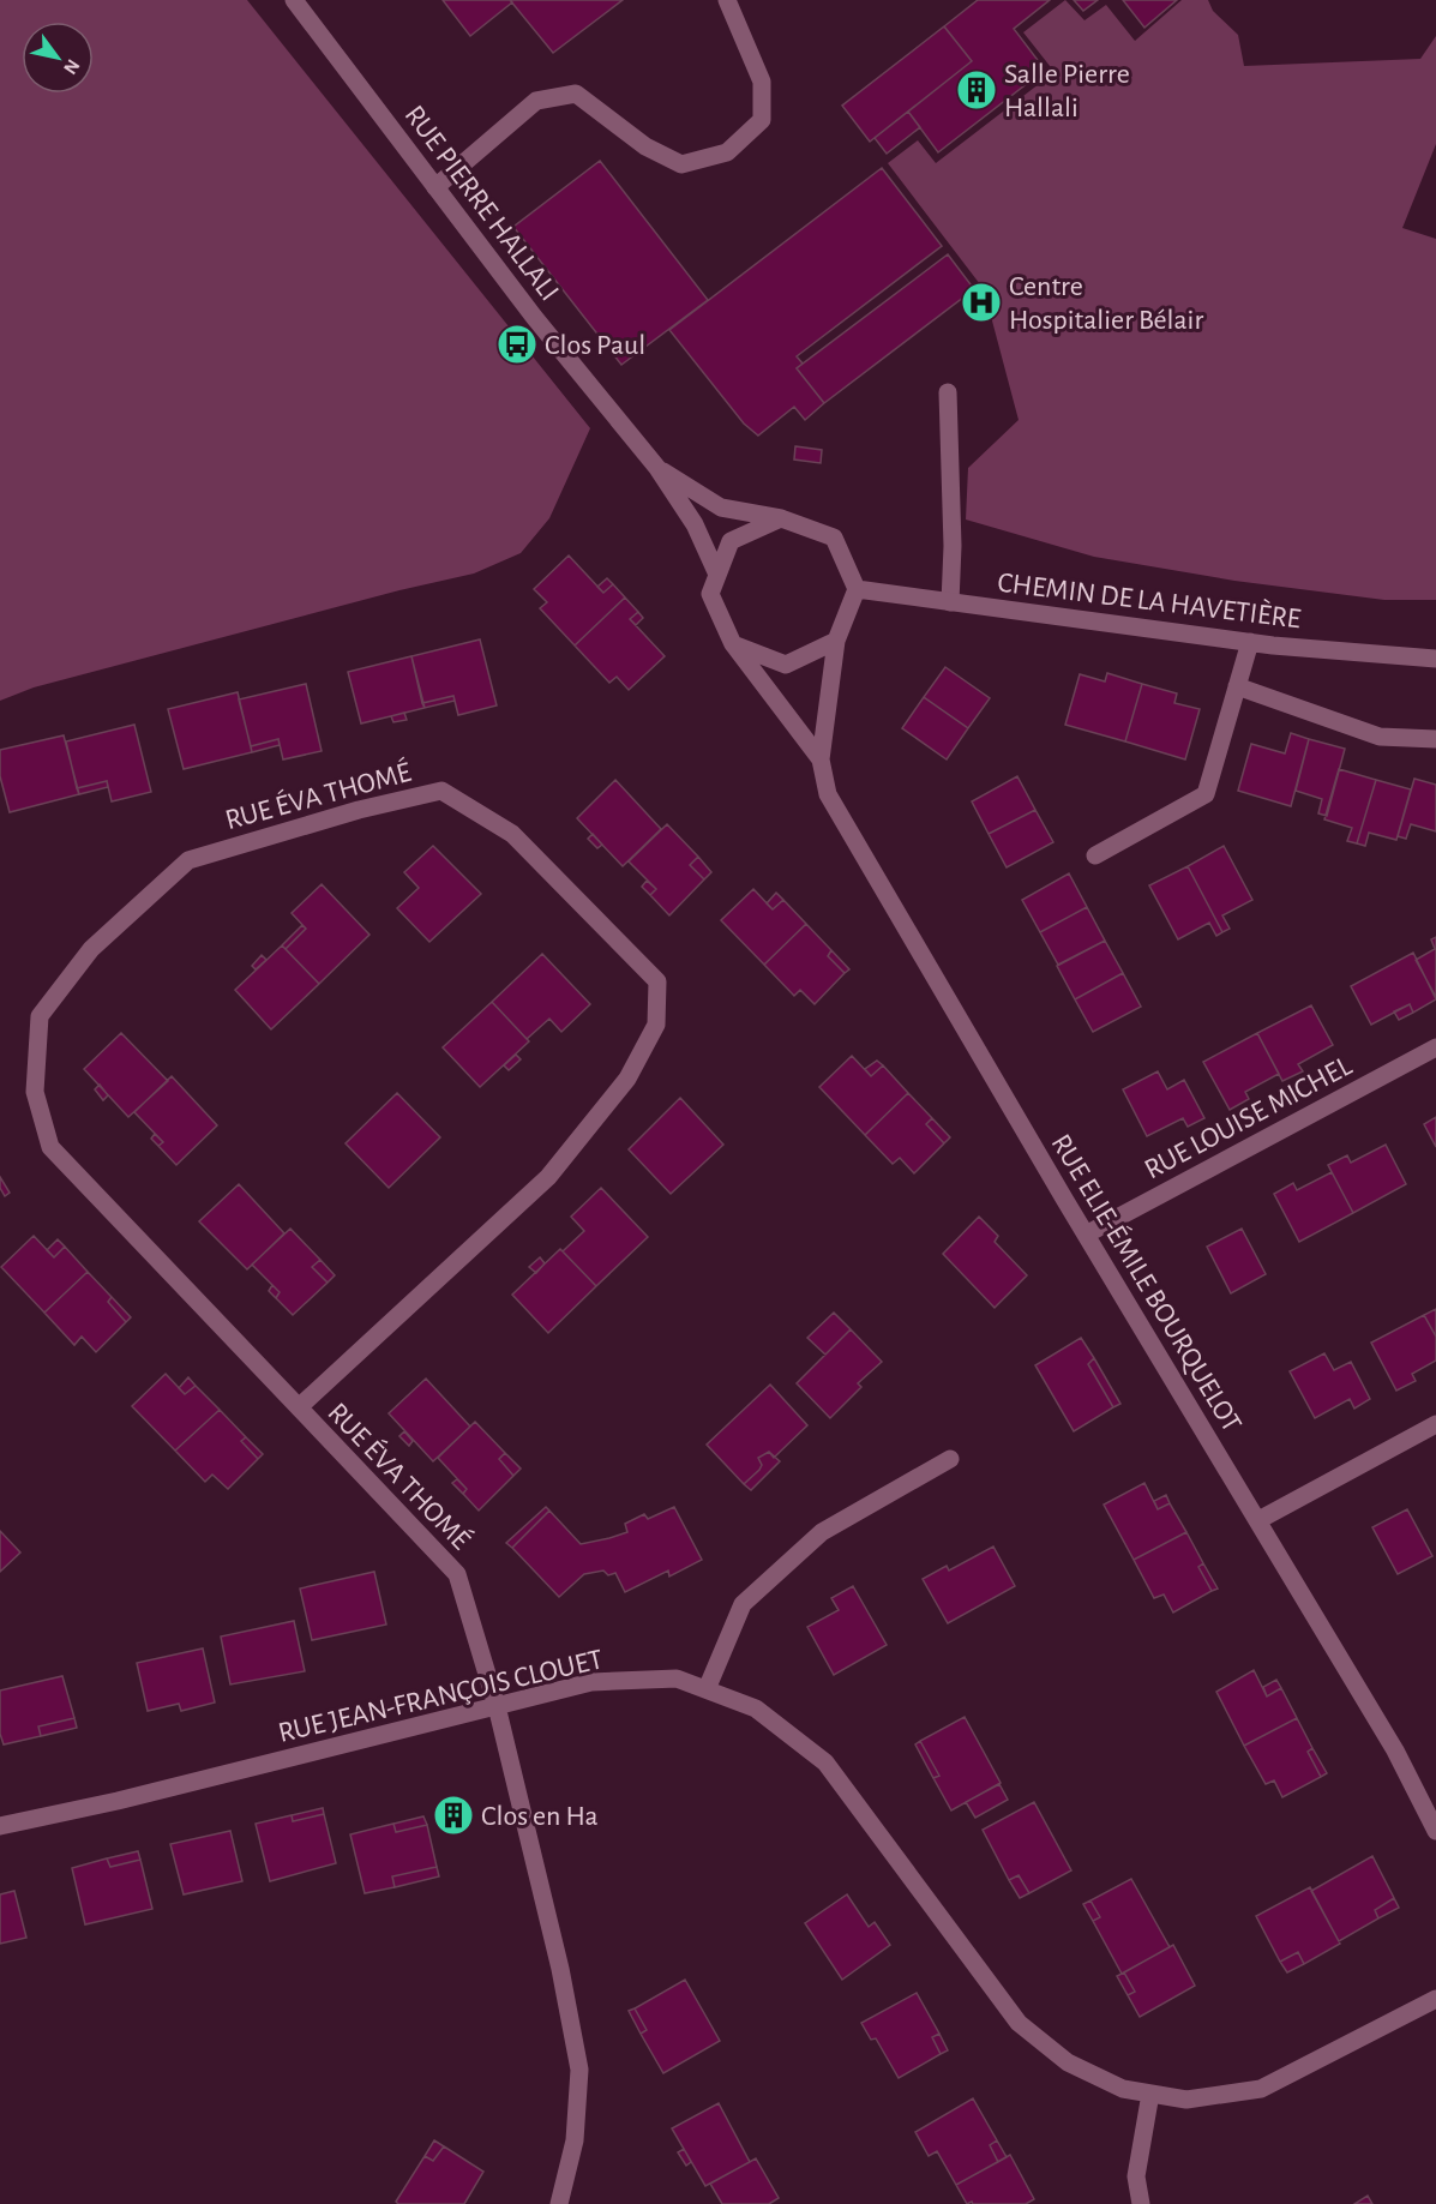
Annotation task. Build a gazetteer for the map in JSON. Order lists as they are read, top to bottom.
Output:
{
  "streets": {
    "street": [
      "RUE PIERRE HALLALI",
      "CHEMIN DE LA HAVETIÈRE",
      "RUE ÉVA THOMÉ",
      "RUE LOUISE MICHEL",
      "RUE ELIE-ÉMILE BOURQUELOT",
      "RUE JEAN-FRANÇOIS CLOUET"
    ]
  },
  "crossings": [
    ["RUE PIERRE HALLALI", "CHEMIN DE LA HAVETIÈRE"],
    ["RUE PIERRE HALLALI", "RUE ELIE-ÉMILE BOURQUELOT"],
    ["CHEMIN DE LA HAVETIÈRE", "RUE ELIE-ÉMILE BOURQUELOT"],
    ["RUE ÉVA THOMÉ", "RUE JEAN-FRANÇOIS CLOUET"],
    ["RUE LOUISE MICHEL", "RUE ELIE-ÉMILE BOURQUELOT"]
  ],
  "places": {
    "building": ["Salle Pierre Hallali", "Clos en Ha"],
    "hospital": ["Centre Hospitalier Bélair"],
    "bus stop": ["Clos Paul"]
  },
  "north": "bottom right"
}
